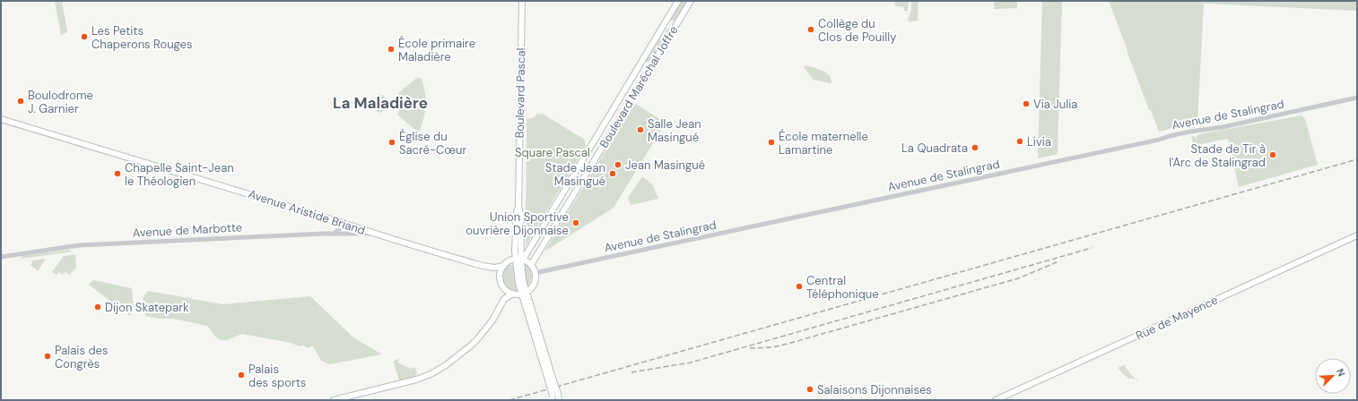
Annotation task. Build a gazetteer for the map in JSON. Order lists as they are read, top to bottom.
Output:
{
  "streets": {
    "main road": [
      "Boulevard Maréchal Joffre",
      "Boulevard Pascal",
      "Avenue Aristide Briand",
      "Rue de Mayence"
    ],
    "street": ["Avenue de Stalingrad", "Avenue de Marbotte"]
  },
  "crossings": [
    ["Boulevard Maréchal Joffre", "Boulevard Pascal"],
    ["Avenue Aristide Briand", "Avenue de Marbotte"]
  ],
  "districts": ["La Maladière"],
  "parks": ["Square Pascal"],
  "places": [
    "Collège du Clos de Pouilly",
    "Les Petits Chaperons Rouges",
    "École primaire Maladière",
    "Boulodrome J. Garnier",
    "Via Julia",
    "Salle Jean Masingué",
    "Livia",
    "Église du Sacré-Cœur",
    "École maternelle Lamartine",
    "La Quadrata",
    "Stade de Tir à l'Arc de Stalingrad",
    "Jean Masingué",
    "Chapelle Saint-Jean le Théologien",
    "Stade Jean Masingué",
    "Union Sportive ouvrière Dijonnaise",
    "Central Téléphonique",
    "Dijon Skatepark",
    "Palais des Congrès",
    "Palais des sports",
    "Salaisons Dijonnaises"
  ],
  "north": "top right"
}
